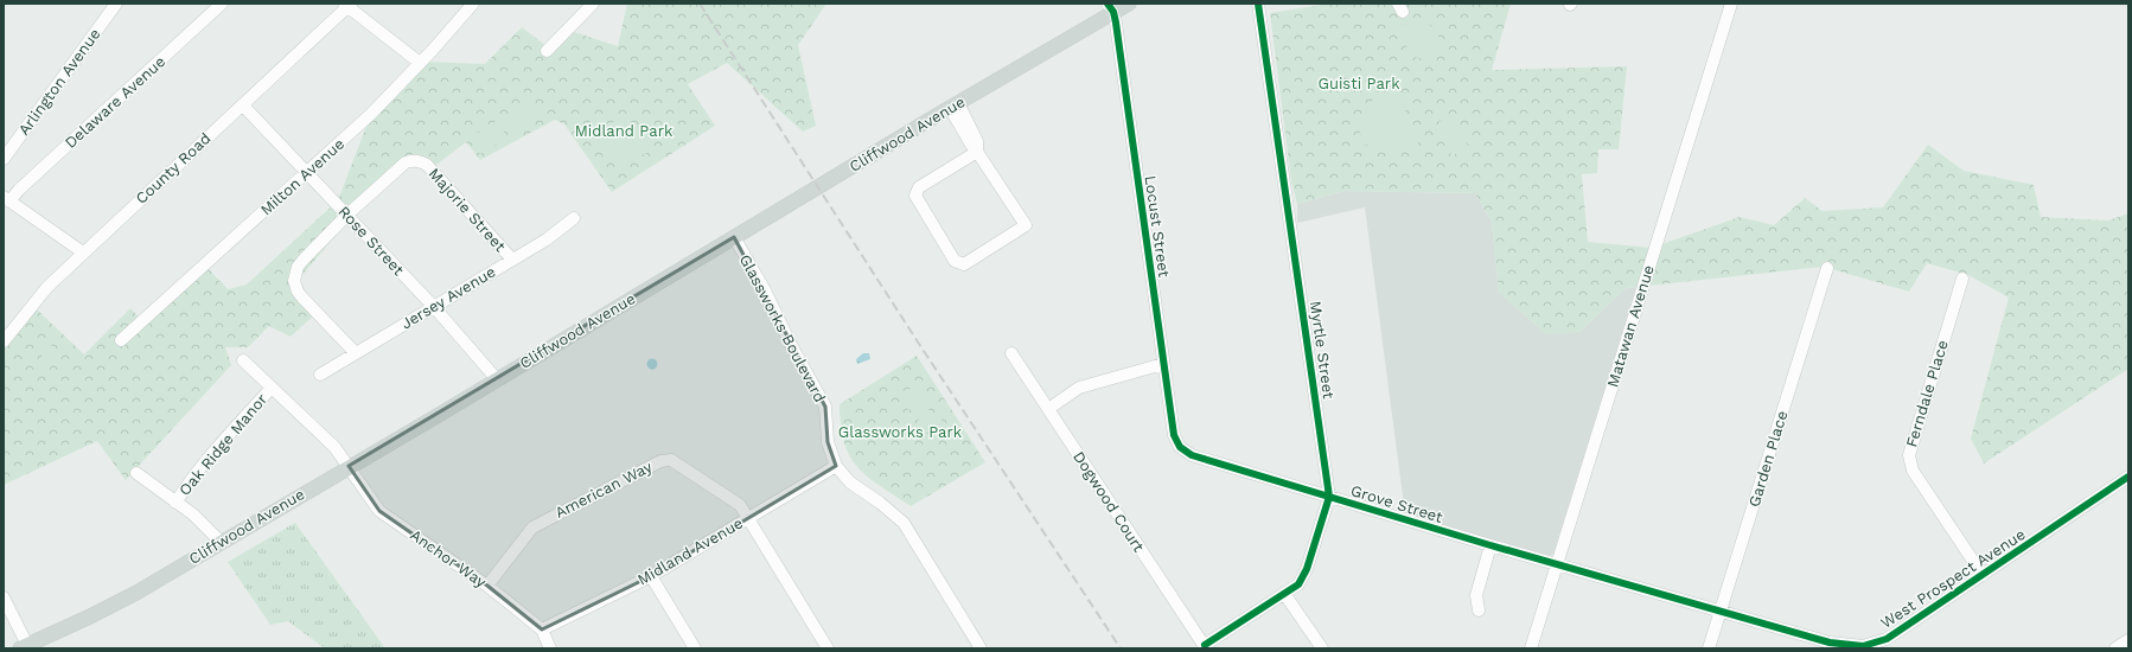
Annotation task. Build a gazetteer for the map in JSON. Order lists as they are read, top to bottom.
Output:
{
  "streets": {
    "main road": ["Cliffwood Avenue"],
    "street": [
      "Arlington Avenue",
      "Delaware Avenue",
      "County Road",
      "Milton Avenue",
      "Majorie Street",
      "Locust Street",
      "Rose Street",
      "Jersey Avenue",
      "Matawan Avenue",
      "Glassworks Boulevard",
      "Myrtle Street",
      "Ferndale Place",
      "Oak Ridge Manor",
      "Garden Place",
      "American Way",
      "Dogwood Court",
      "Grove Street",
      "Midland Avenue",
      "Anchor Way",
      "West Prospect Avenue"
    ]
  },
  "crossings": [
    ["Cliffwood Avenue", "Locust Street"],
    ["Cliffwood Avenue", "Rose Street"],
    ["Cliffwood Avenue", "Glassworks Boulevard"],
    ["Cliffwood Avenue", "Oak Ridge Manor"],
    ["Cliffwood Avenue", "Anchor Way"],
    ["County Road", "Rose Street"],
    ["Milton Avenue", "Rose Street"],
    ["Majorie Street", "Rose Street"],
    ["Majorie Street", "Jersey Avenue"],
    ["Locust Street", "Grove Street"],
    ["Rose Street", "Jersey Avenue"],
    ["Matawan Avenue", "Grove Street"],
    ["Matawan Avenue", "West Prospect Avenue"],
    ["Glassworks Boulevard", "Midland Avenue"],
    ["Myrtle Street", "Dogwood Court"],
    ["Myrtle Street", "Grove Street"],
    ["Ferndale Place", "West Prospect Avenue"],
    ["Oak Ridge Manor", "Anchor Way"],
    ["Garden Place", "West Prospect Avenue"],
    ["American Way", "Midland Avenue"],
    ["American Way", "Anchor Way"],
    ["Grove Street", "West Prospect Avenue"],
    ["Midland Avenue", "Anchor Way"]
  ],
  "parks": ["Guisti Park", "Midland Park", "Glassworks Park"]
}
